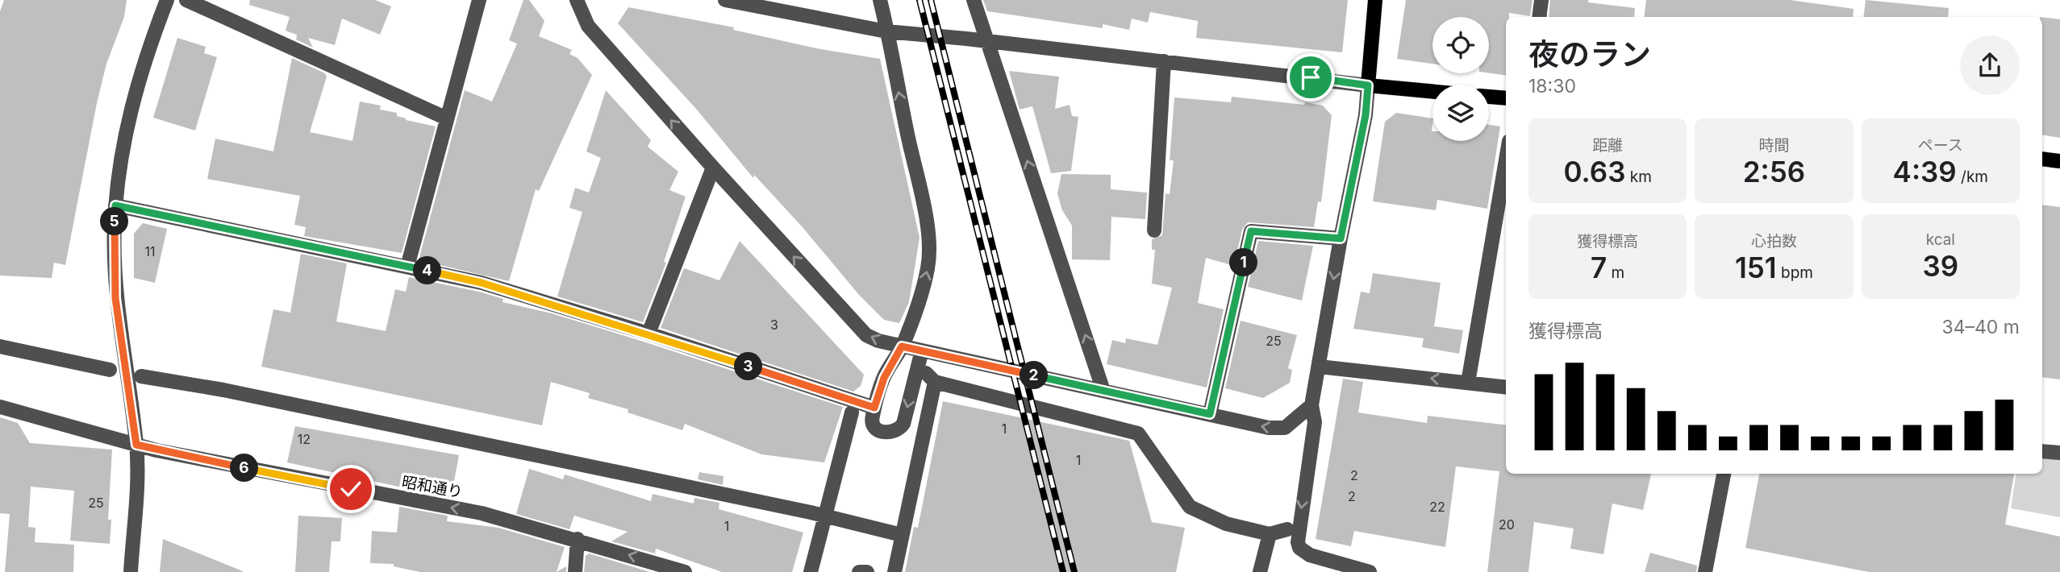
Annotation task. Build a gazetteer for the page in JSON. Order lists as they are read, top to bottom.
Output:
{
  "streets": {
    "street": ["昭和通り"]
  },
  "house_numbers": [
    "11",
    "3",
    "25",
    "1",
    "12",
    "1",
    "2",
    "2",
    "25",
    "22",
    "20",
    "1"
  ],
  "page": {
    "heading": ["夜のラン", "18:30"],
    "stats": [
      ["距離", "0.63 km"],
      ["時間", "2:56"],
      ["ペース", "4:39 /km"],
      ["獲得標高", "7 m"],
      ["心拍数", "151 bpm"],
      ["kcal", "39"]
    ],
    "pins": [
      "5",
      "1",
      "4",
      "3",
      "2",
      "6"
    ],
    "chart": ["獲得標高", "34–40 m"]
  }
}
